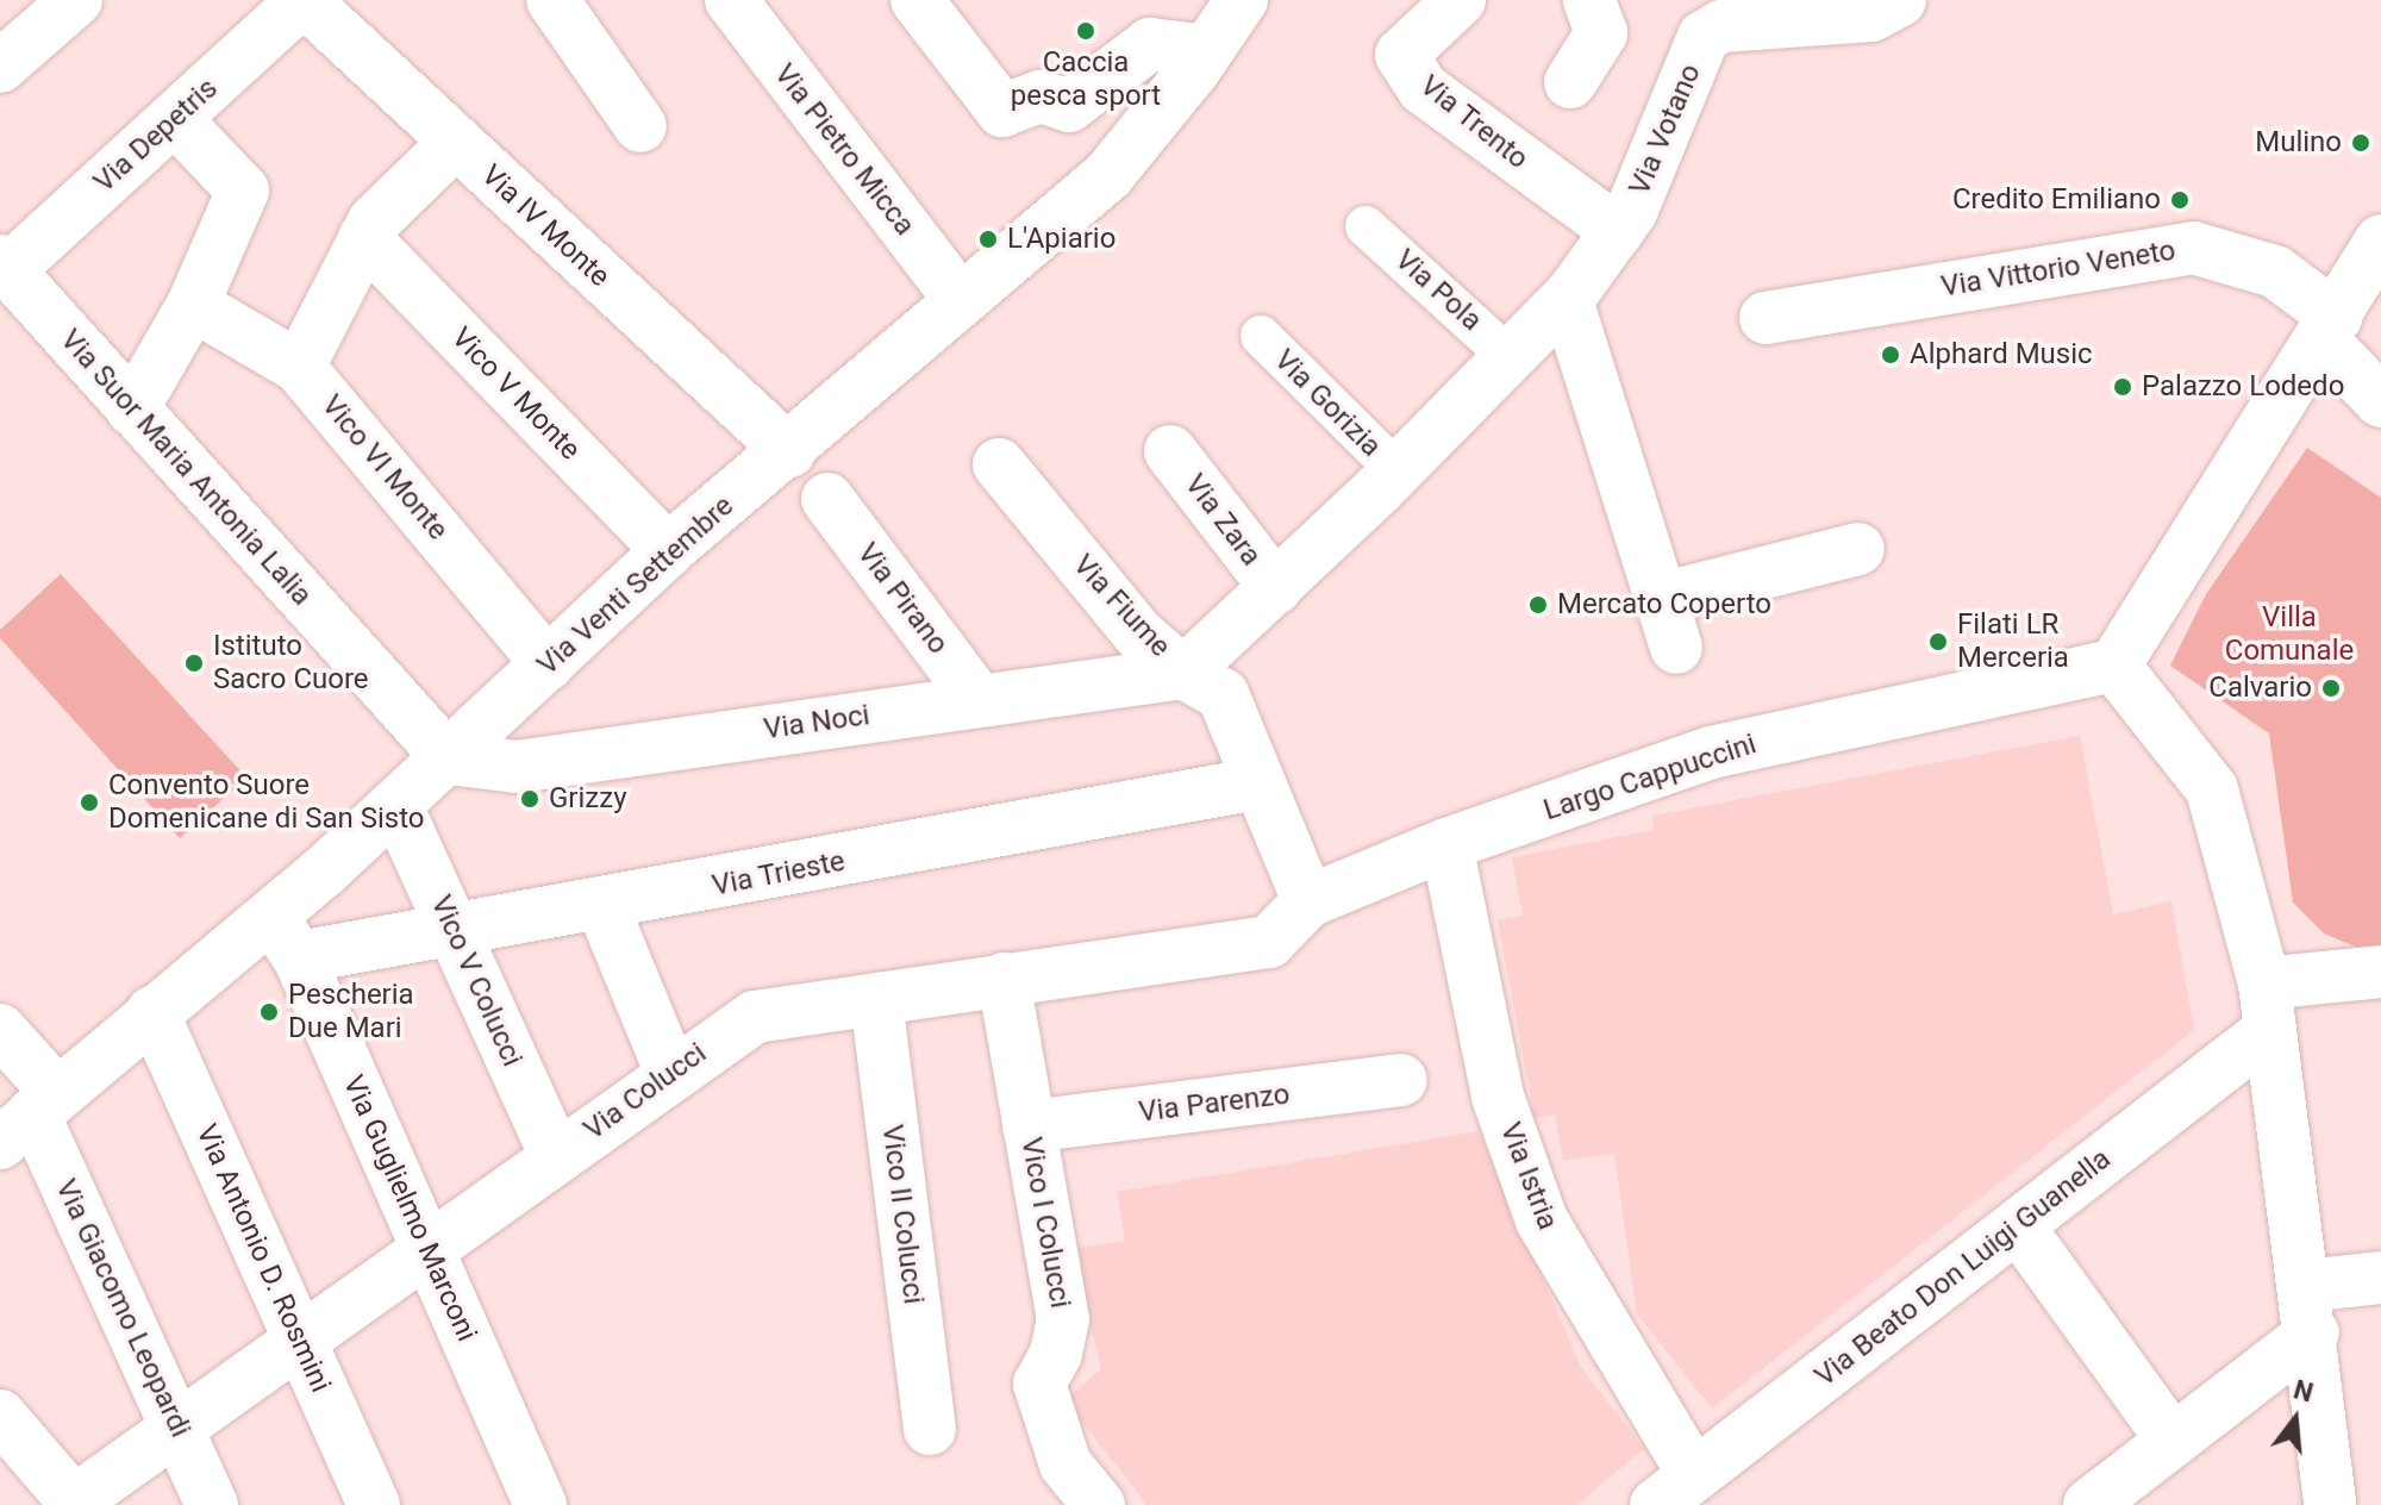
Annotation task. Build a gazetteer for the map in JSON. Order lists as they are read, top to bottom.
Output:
{
  "streets": {
    "street": [
      "Via Trento",
      "Via Votano",
      "Via Depetris",
      "Via Pietro Micca",
      "Via IV Monte",
      "Via Vittorio Veneto",
      "Via Pola",
      "Vico V Monte",
      "Via Gorizia",
      "Via Suor Maria Antonia Lalia",
      "Vico VI Monte",
      "Via Zara",
      "Via Venti Settembre",
      "Via Pirano",
      "Via Fiume",
      "Via Noci",
      "Largo Cappuccini",
      "Via Trieste",
      "Vico V Colucci",
      "Via Colucci",
      "Via Parenzo",
      "Via Istria",
      "Via Guglielmo Marconi",
      "Vico II Colucci",
      "Vico I Colucci",
      "Via Antonio D. Rosmini",
      "Via Beato Don Luigi Guanella",
      "Via Giacomo Leopardi"
    ]
  },
  "crossings": [
    ["Via Trento", "Via Votano"],
    ["Via Votano", "Via Pola"],
    ["Via Votano", "Via Gorizia"],
    ["Via Votano", "Via Zara"],
    ["Via Votano", "Via Fiume"],
    ["Via Votano", "Via Noci"],
    ["Via Depetris", "Via IV Monte"],
    ["Via Depetris", "Via Suor Maria Antonia Lalia"],
    ["Via Pietro Micca", "Via Venti Settembre"],
    ["Via IV Monte", "Via Venti Settembre"],
    ["Vico V Monte", "Via Venti Settembre"],
    ["Via Suor Maria Antonia Lalia", "Via Venti Settembre"],
    ["Via Suor Maria Antonia Lalia", "Via Noci"],
    ["Vico VI Monte", "Via Venti Settembre"],
    ["Via Venti Settembre", "Via Noci"],
    ["Via Venti Settembre", "Via Trieste"],
    ["Via Venti Settembre", "Vico V Colucci"],
    ["Via Venti Settembre", "Via Guglielmo Marconi"],
    ["Via Venti Settembre", "Via Antonio D. Rosmini"],
    ["Via Venti Settembre", "Via Giacomo Leopardi"],
    ["Via Pirano", "Via Noci"],
    ["Via Fiume", "Via Noci"],
    ["Via Fiume", "Largo Cappuccini"],
    ["Via Fiume", "Via Trieste"],
    ["Via Fiume", "Via Colucci"],
    ["Largo Cappuccini", "Via Colucci"],
    ["Largo Cappuccini", "Via Istria"],
    ["Via Trieste", "Vico V Colucci"],
    ["Via Trieste", "Via Guglielmo Marconi"],
    ["Vico V Colucci", "Via Colucci"],
    ["Via Colucci", "Via Guglielmo Marconi"],
    ["Via Colucci", "Vico II Colucci"],
    ["Via Colucci", "Vico I Colucci"],
    ["Via Colucci", "Via Antonio D. Rosmini"],
    ["Via Colucci", "Via Giacomo Leopardi"],
    ["Via Parenzo", "Vico I Colucci"],
    ["Via Istria", "Via Beato Don Luigi Guanella"]
  ],
  "parks": ["Villa Comunale"],
  "places": [
    "Caccia pesca sport",
    "Mulino",
    "Credito Emiliano",
    "L'Apiario",
    "Alphard Music",
    "Palazzo Lodedo",
    "Mercato Coperto",
    "Filati LR Merceria",
    "Istituto Sacro Cuore",
    "Calvario",
    "Grizzy",
    "Convento Suore Domenicane di San Sisto",
    "Pescheria Due Mari"
  ],
  "north": "top"
}
